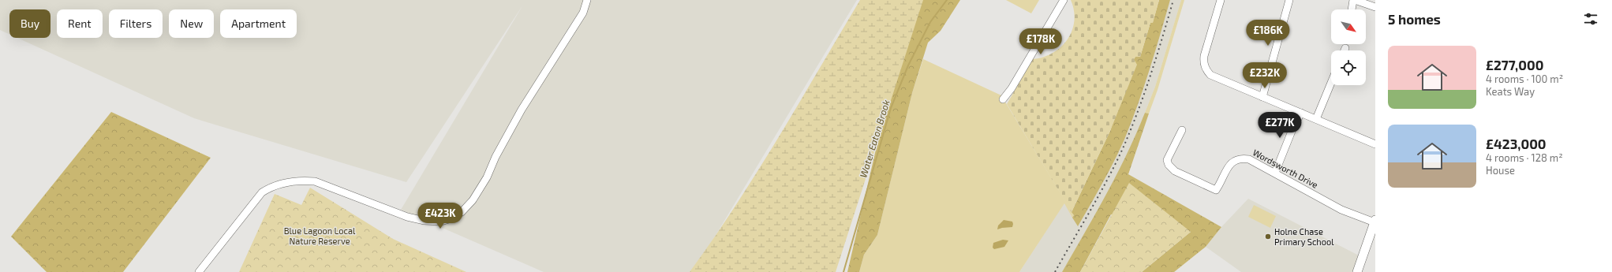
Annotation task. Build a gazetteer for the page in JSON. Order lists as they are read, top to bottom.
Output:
{
  "streets": {
    "street": ["Wordsworth Drive"]
  },
  "water": ["Water Eaton Brook"],
  "parks": ["Blue Lagoon Local Nature Reserve"],
  "places": ["Holne Chase Primary School"],
  "north": "bottom right",
  "page": {
    "heading": "5 homes",
    "chip": [
      "Buy",
      "Rent",
      "Filters",
      "New",
      "Apartment"
    ],
    "price": [
      "£186K",
      "£178K",
      "£232K",
      "£277K",
      "£423K"
    ],
    "list": [
      {
        "name": "£277,000",
        "note": "4 rooms · 100 m² · Keats Way"
      },
      {
        "name": "£423,000",
        "note": "4 rooms · 128 m² · House"
      }
    ]
  }
}
